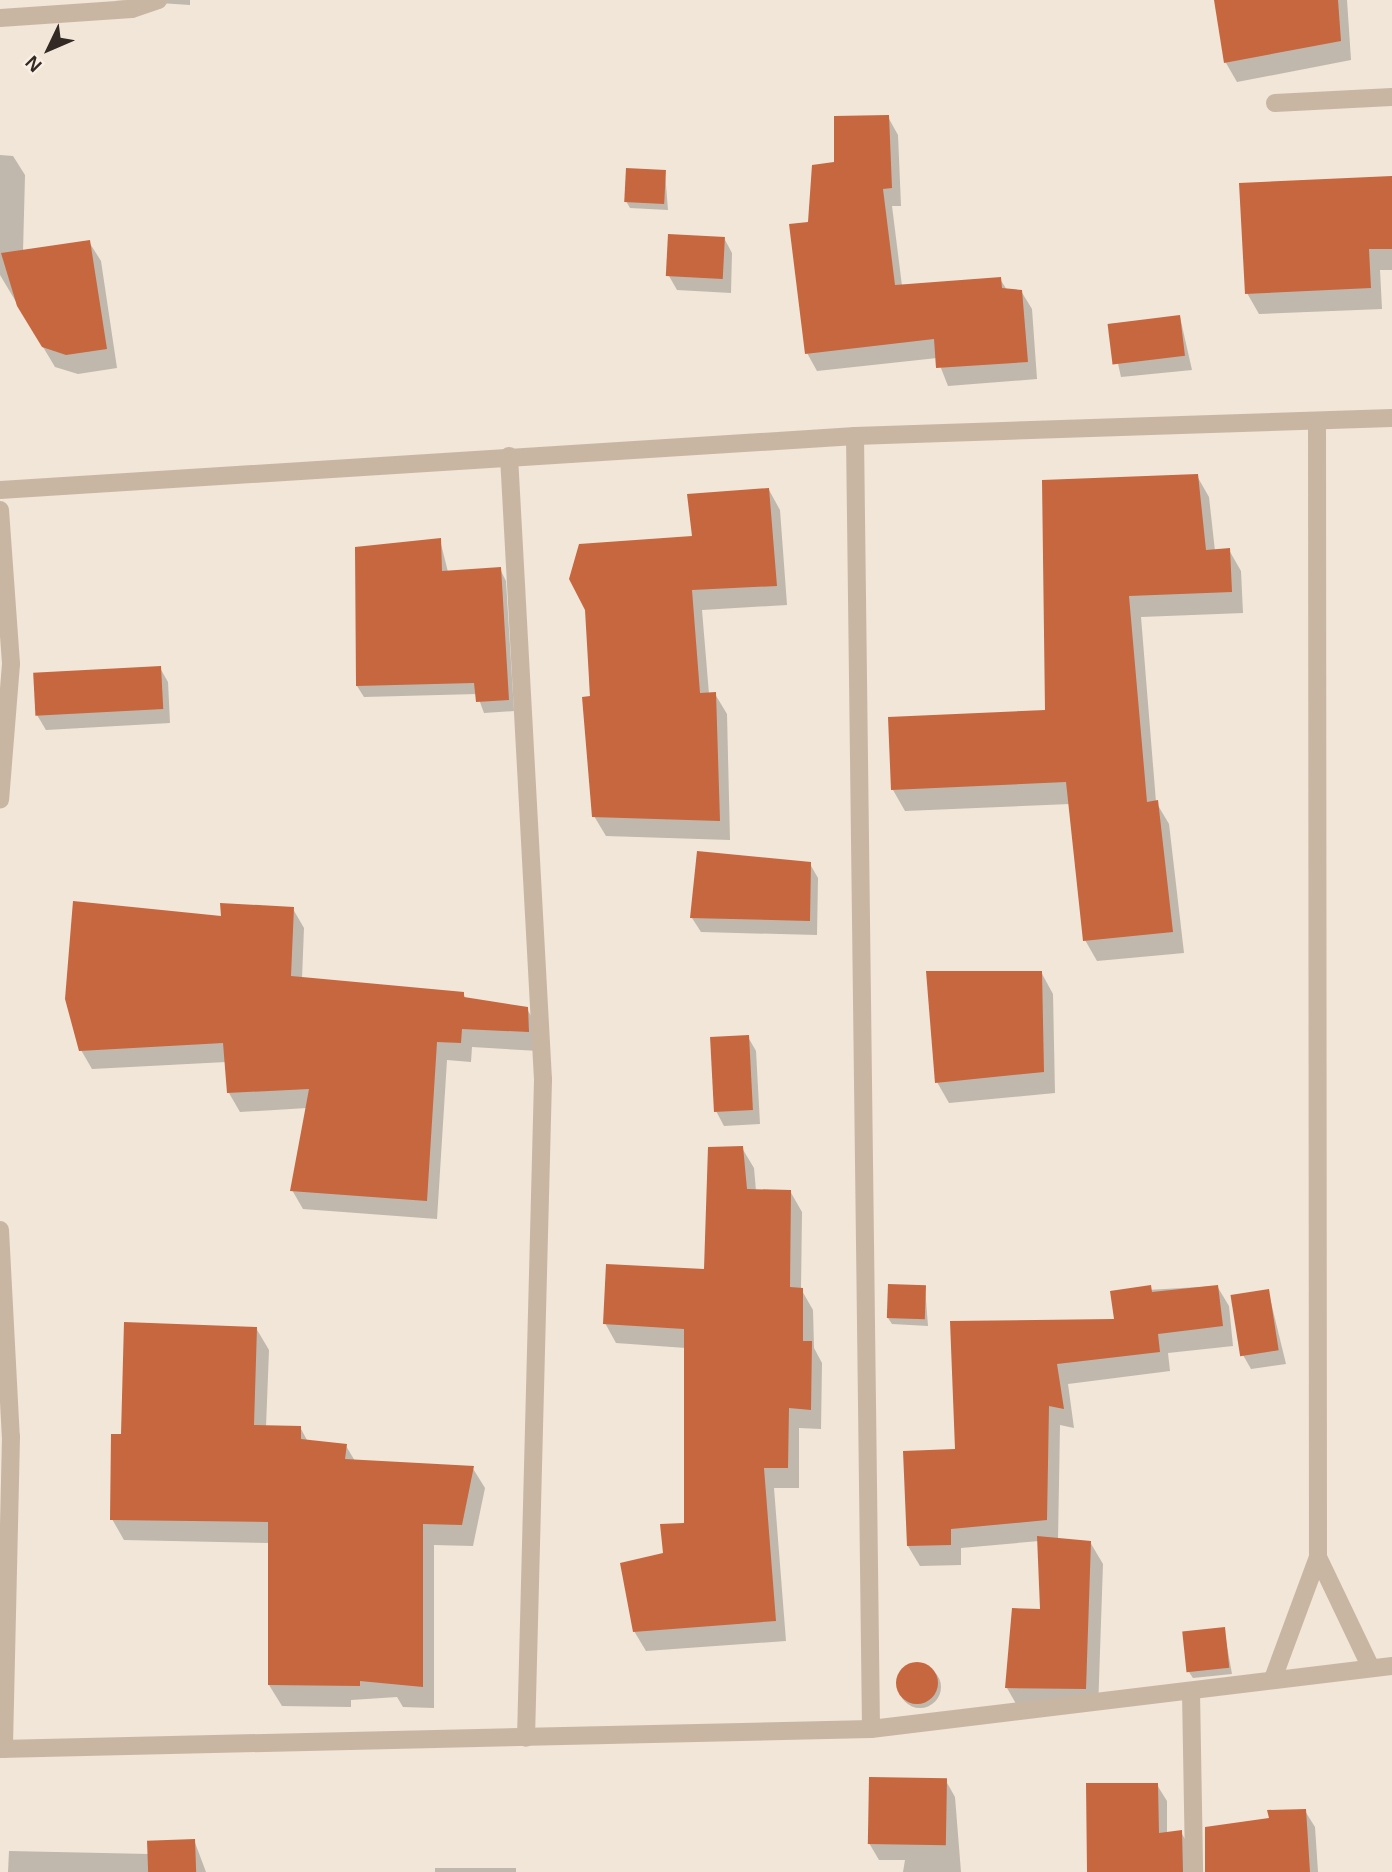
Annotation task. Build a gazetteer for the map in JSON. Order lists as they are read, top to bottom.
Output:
{
  "north": "bottom left"
}
